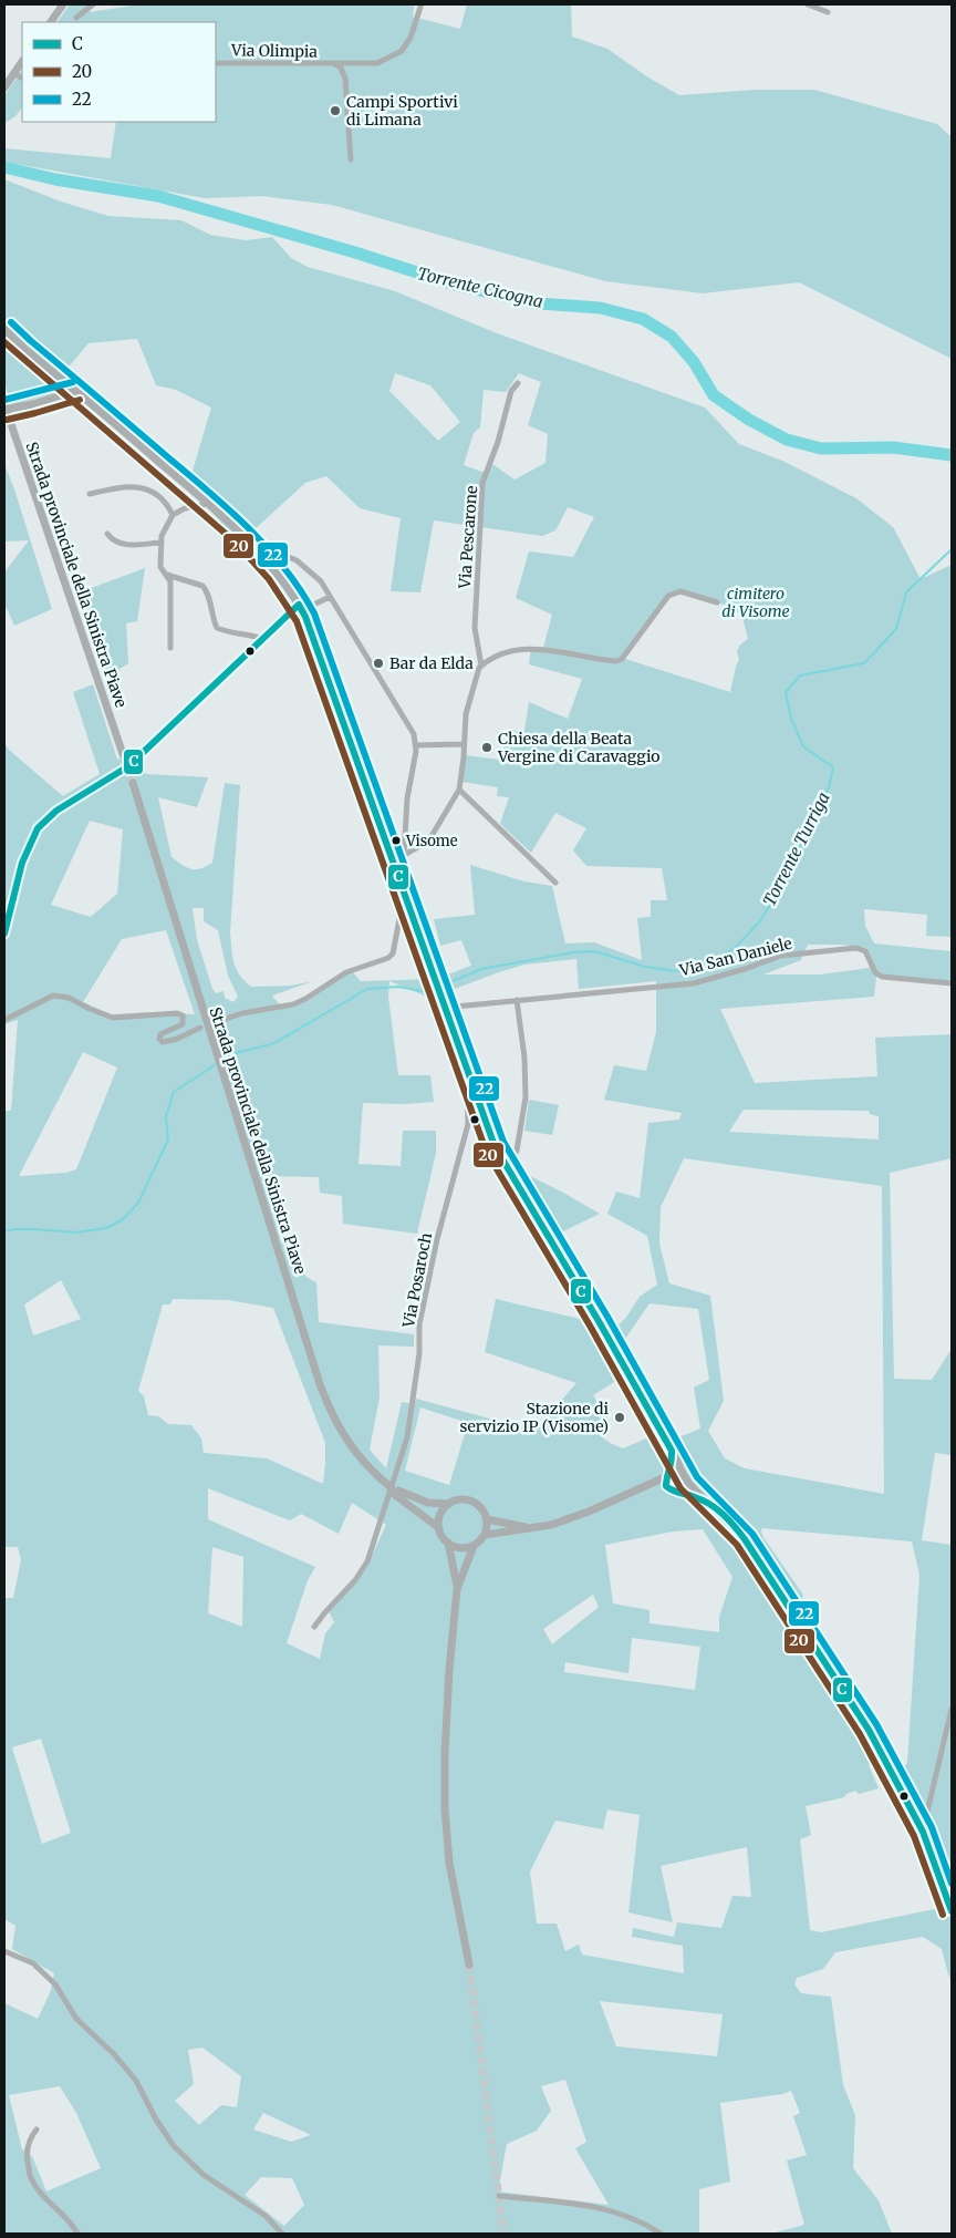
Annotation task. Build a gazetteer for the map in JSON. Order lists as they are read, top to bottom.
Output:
{
  "streets": {
    "street": [
      "Via Olimpia",
      "Via Pescarone",
      "Strada provinciale della Sinistra Piave",
      "Via San Daniele",
      "Via Posaroch"
    ]
  },
  "crossings": [
    ["Strada provinciale della Sinistra Piave", "Via Posaroch"]
  ],
  "water": ["Torrente Cicogna", "Torrente Turriga"],
  "parks": ["cimitero di Visome"],
  "places": [
    "Campi Sportivi di Limana",
    "Bar da Elda",
    "Chiesa della Beata Vergine di Caravaggio",
    "Visome",
    "Stazione di servizio IP (Visome)"
  ],
  "lines": ["transit line 22", "transit line 20", "transit line C"],
  "legend": ["C", "20", "22"]
}
